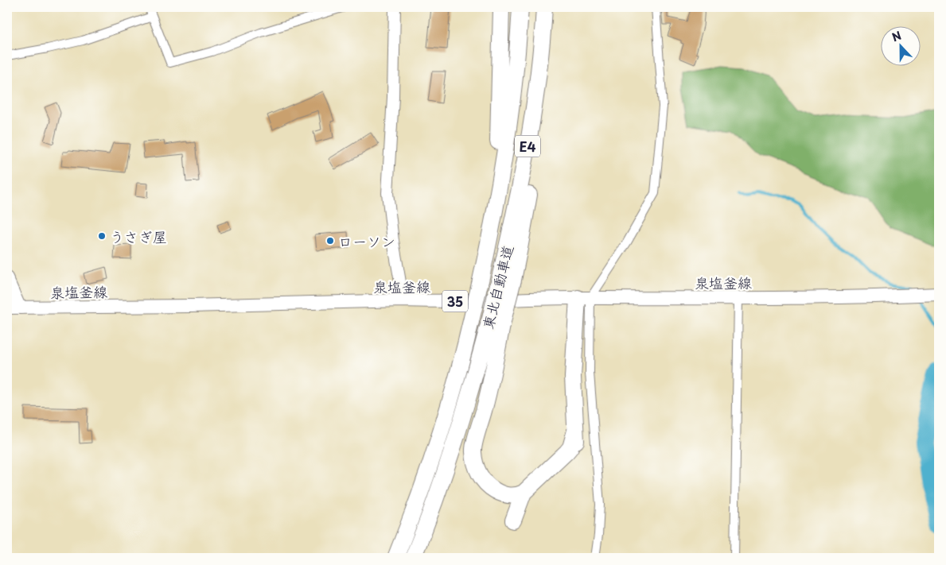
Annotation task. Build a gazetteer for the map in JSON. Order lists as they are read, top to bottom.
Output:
{
  "streets": {
    "highway": ["E4", "東北自動車道"],
    "main road": ["泉塩釜線", "35"]
  },
  "places": ["うさぎ屋", "ローソン"],
  "north": "top"
}
